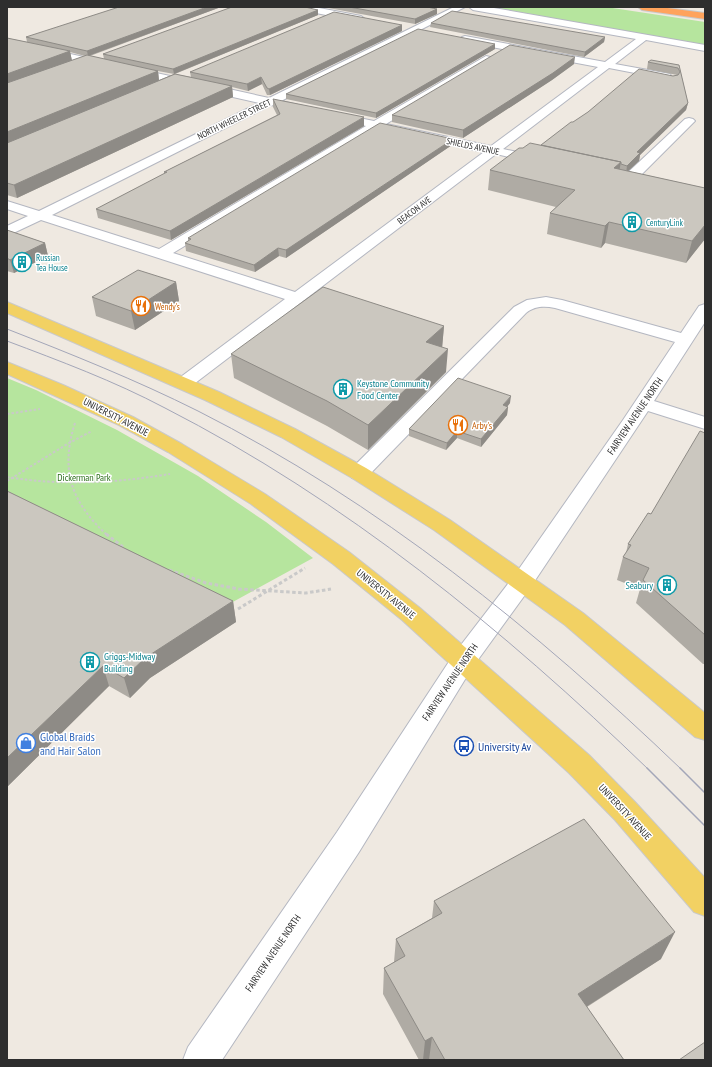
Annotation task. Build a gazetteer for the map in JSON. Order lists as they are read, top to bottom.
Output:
{
  "streets": {
    "main road": ["UNIVERSITY AVENUE"],
    "street": [
      "NORTH WHEELER STREET",
      "SHIELDS AVENUE",
      "BEACON AVE",
      "FAIRVIEW AVENUE NORTH"
    ]
  },
  "crossings": [
    ["NORTH WHEELER STREET", "SHIELDS AVENUE"],
    ["SHIELDS AVENUE", "BEACON AVE"],
    ["FAIRVIEW AVENUE NORTH", "UNIVERSITY AVENUE"]
  ],
  "parks": ["Dickerman Park"],
  "places": {
    "building": [
      "CenturyLink",
      "Russian Tea House",
      "Keystone Community Food Center",
      "Seabury",
      "Griggs-Midway Building"
    ],
    "restaurant": ["Wendy's", "Arby's"],
    "shop": ["Global Braids and Hair Salon"],
    "bus stop": ["University Av"]
  }
}
